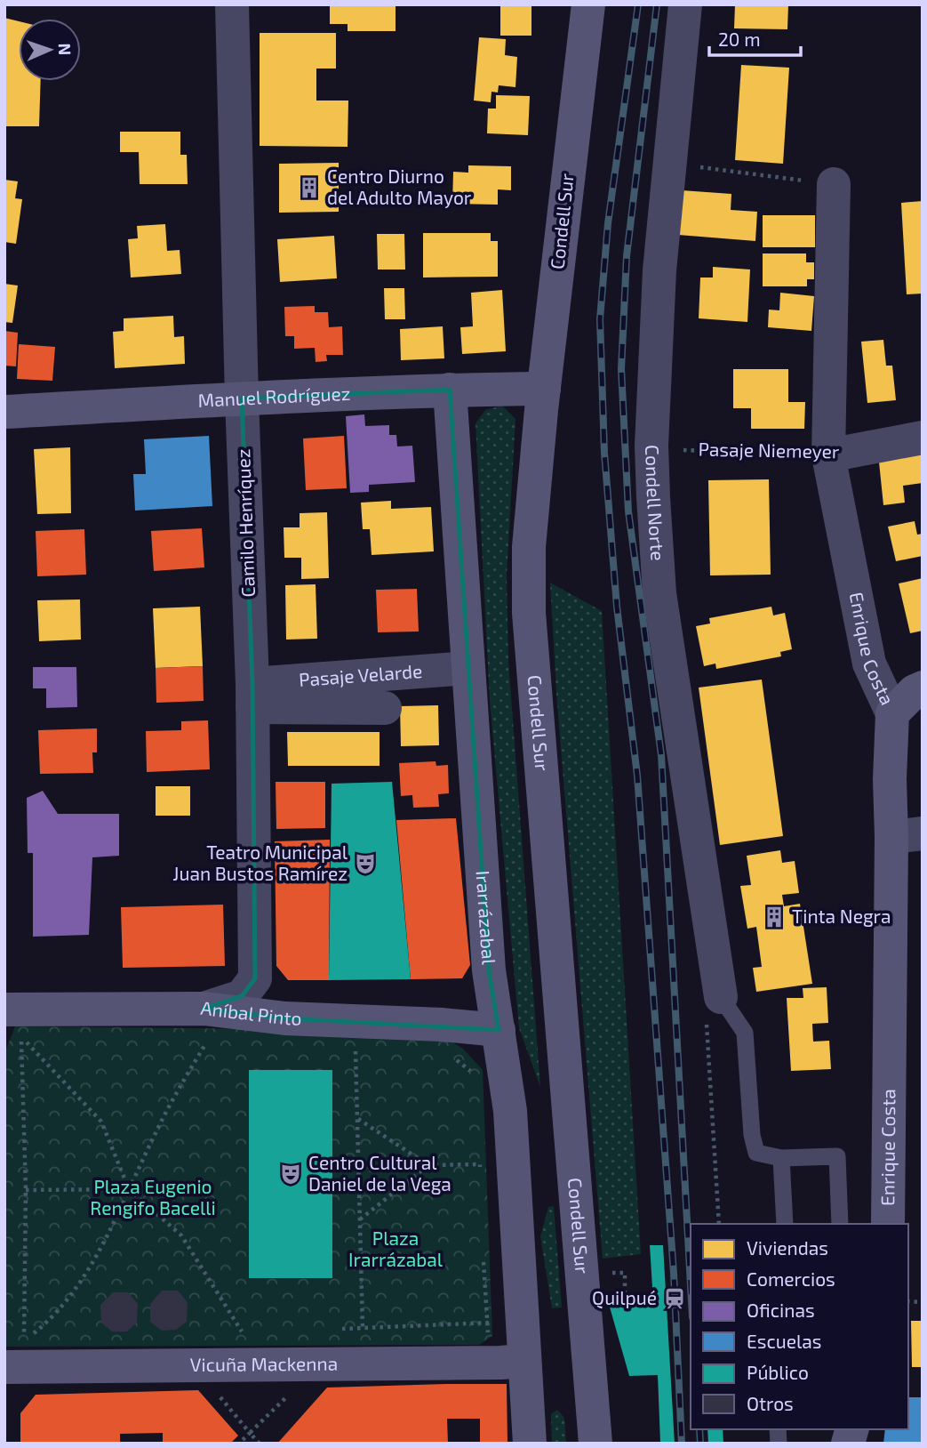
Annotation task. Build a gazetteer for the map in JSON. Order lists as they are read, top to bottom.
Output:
{
  "streets": {
    "street": [
      "Condell Sur",
      "Manuel Rodríguez",
      "Pasaje Niemeyer",
      "Condell Norte",
      "Camilo Henríquez",
      "Enrique Costa",
      "Pasaje Velarde",
      "Irarrázabal",
      "Aníbal Pinto",
      "Vicuña Mackenna"
    ]
  },
  "crossings": [
    ["Condell Sur", "Manuel Rodríguez"],
    ["Manuel Rodríguez", "Camilo Henríquez"],
    ["Manuel Rodríguez", "Irarrázabal"],
    ["Pasaje Niemeyer", "Condell Norte"],
    ["Pasaje Niemeyer", "Enrique Costa"],
    ["Camilo Henríquez", "Pasaje Velarde"],
    ["Camilo Henríquez", "Aníbal Pinto"],
    ["Pasaje Velarde", "Irarrázabal"],
    ["Irarrázabal", "Aníbal Pinto"],
    ["Irarrázabal", "Vicuña Mackenna"]
  ],
  "parks": ["Plaza Eugenio Rengifo Bacelli", "Plaza Irarrázabal"],
  "places": {
    "building": ["Centro Diurno del Adulto Mayor", "Tinta Negra"],
    "theatre": ["Teatro Municipal Juan Bustos Ramírez", "Centro Cultural Daniel de la Vega"],
    "station": ["Quilpué"]
  },
  "legend": [
    "Viviendas",
    "Comercios",
    "Oficinas",
    "Escuelas",
    "Público",
    "Otros"
  ],
  "scale_bar": "20 m",
  "north": "right"
}
